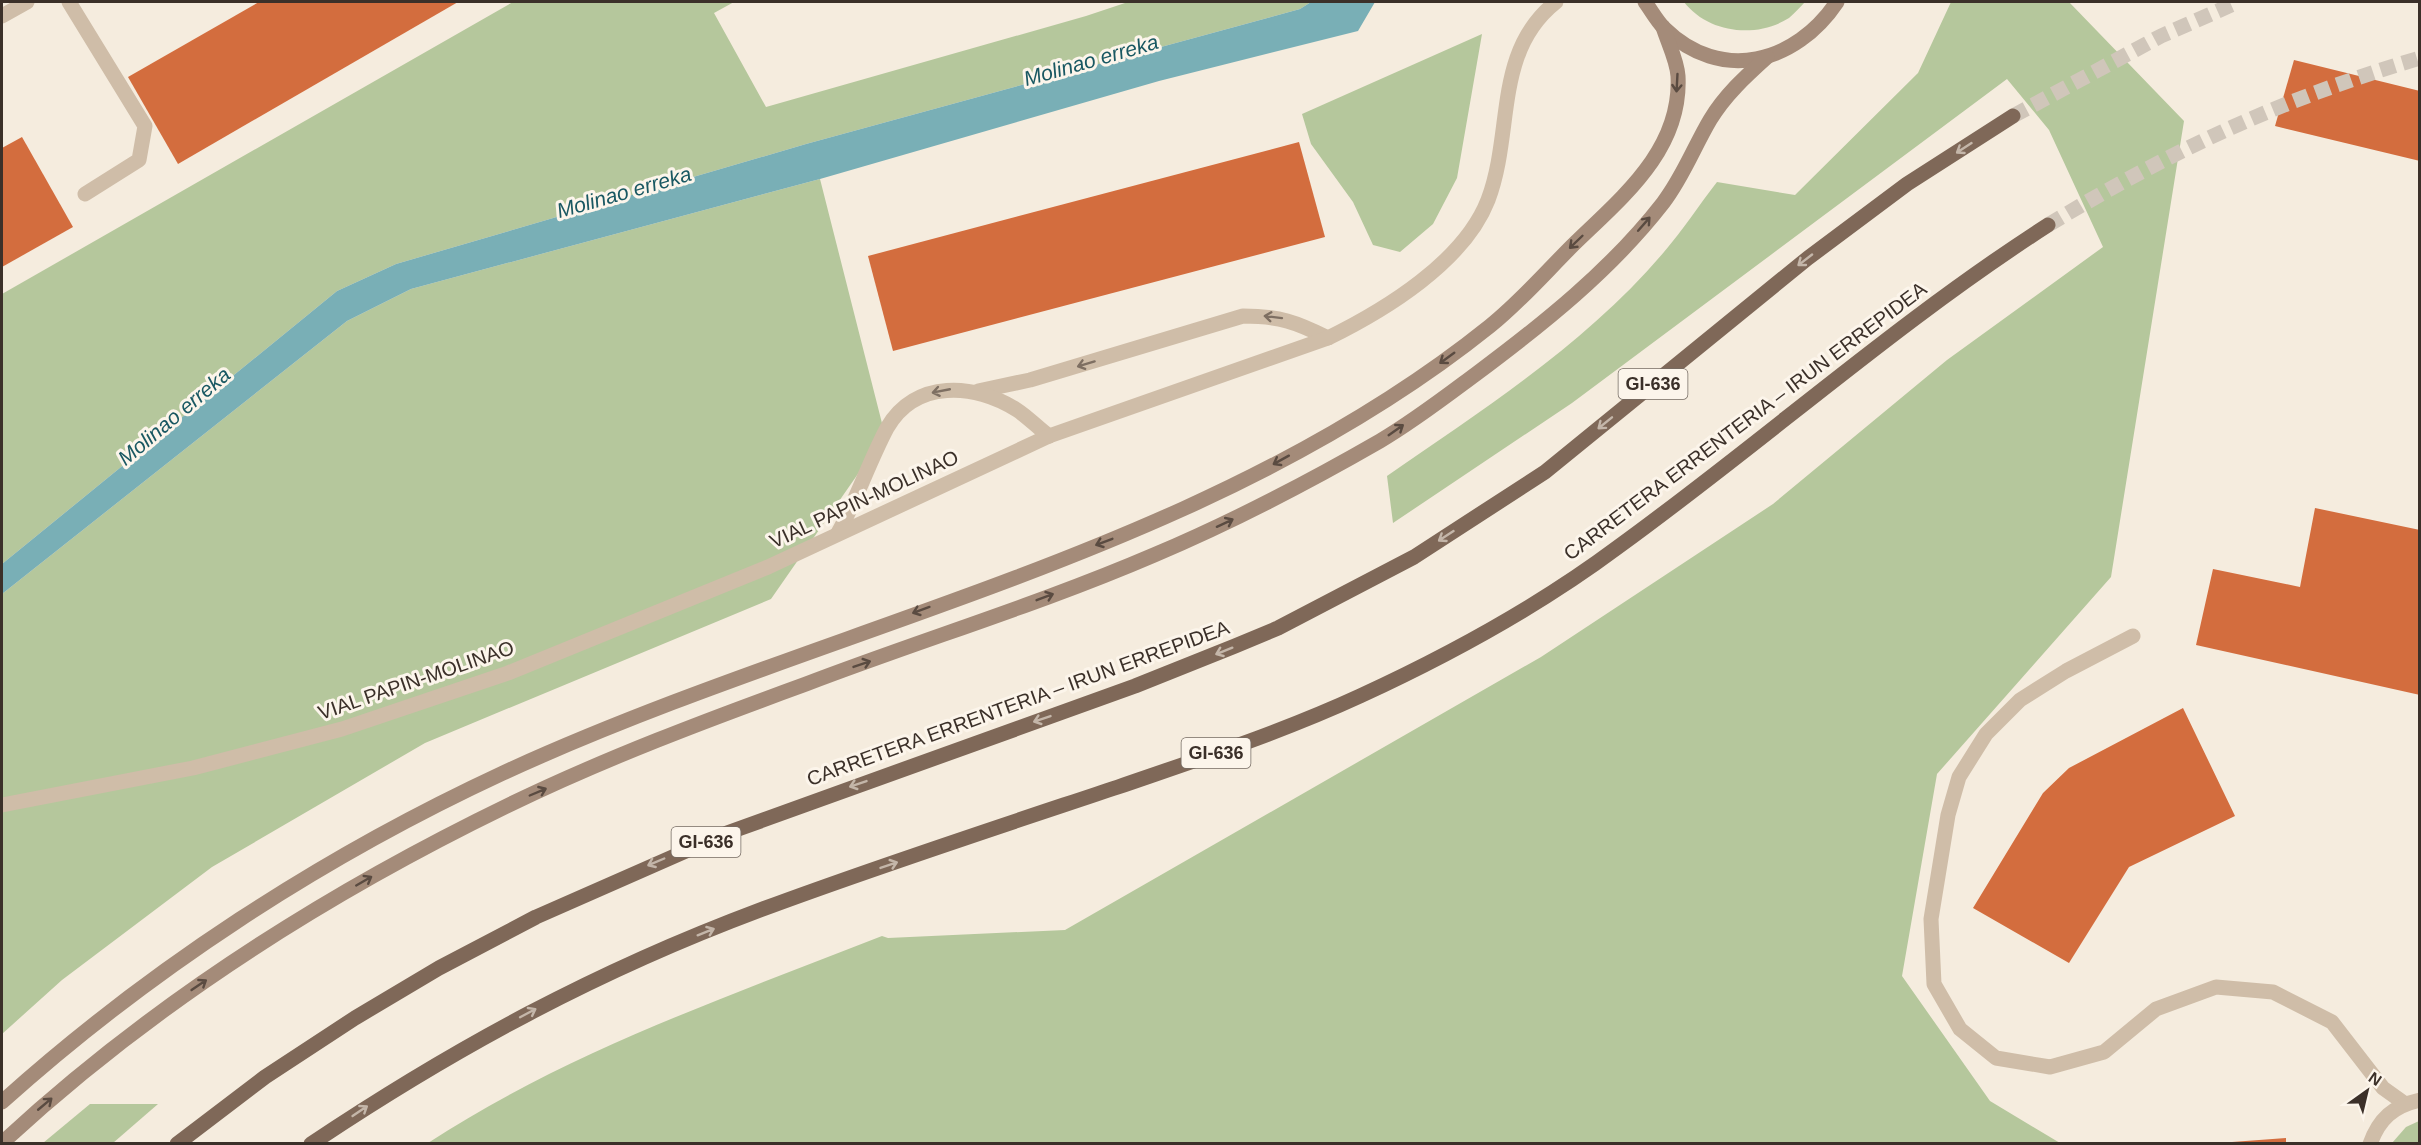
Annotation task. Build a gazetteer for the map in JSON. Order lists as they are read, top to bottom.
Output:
{
  "streets": {
    "main road": ["GI-636", "CARRETERA ERRENTERIA – IRUN ERREPIDEA"],
    "street": ["VIAL PAPIN-MOLINAO"]
  },
  "water": ["Molinao erreka"],
  "north": "top right"
}
